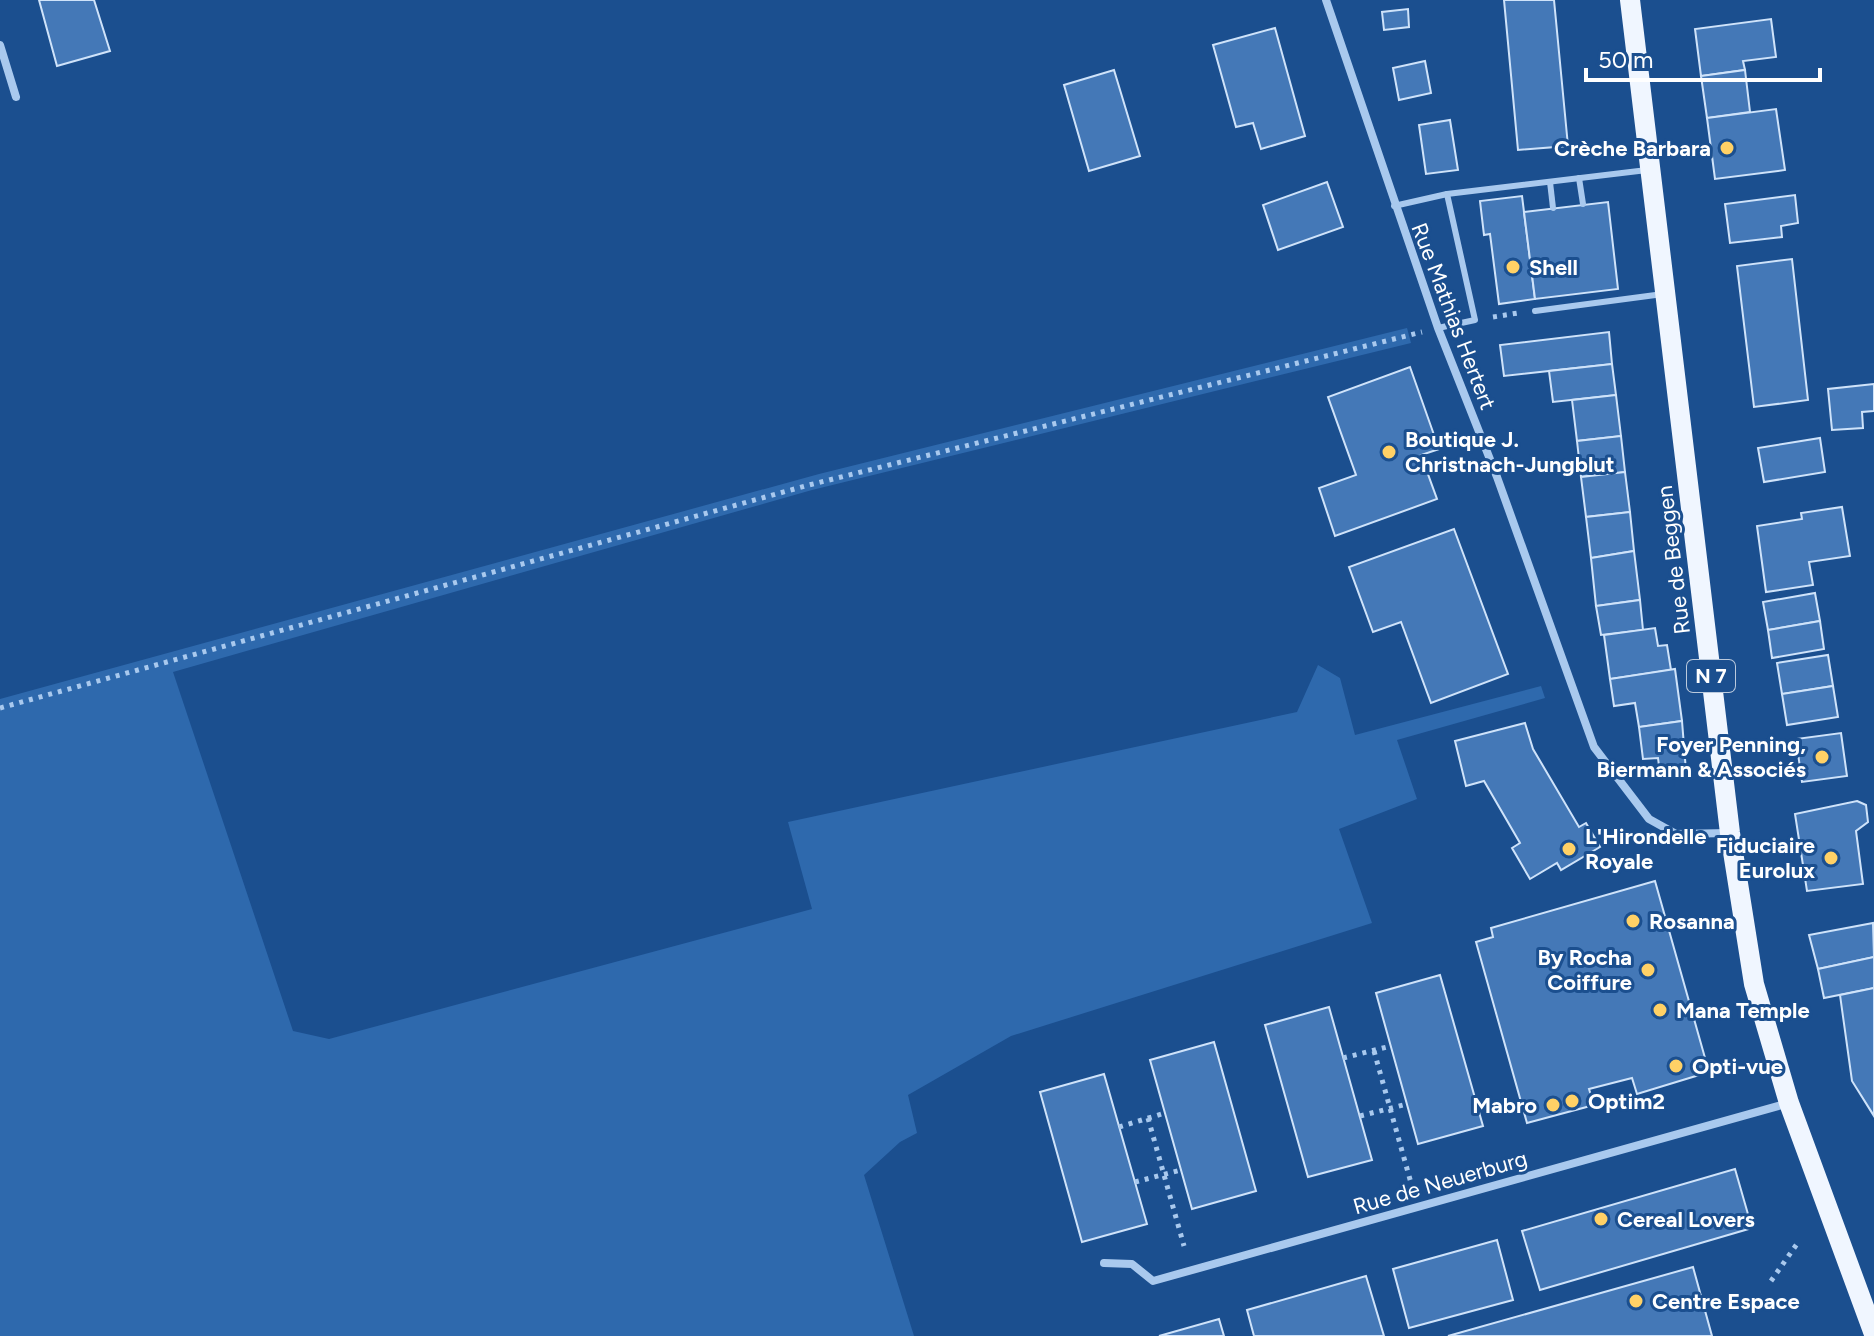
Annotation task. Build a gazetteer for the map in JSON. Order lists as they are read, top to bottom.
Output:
{
  "streets": {
    "main road": ["Rue de Beggen", "N 7"],
    "street": ["Rue Mathias Hertert", "Rue de Neuerburg"]
  },
  "crossings": [
    ["Rue Mathias Hertert", "Rue de Beggen"],
    ["Rue de Beggen", "Rue de Neuerburg"]
  ],
  "places": [
    "Crèche Barbara",
    "Shell",
    "Boutique J. Christnach-Jungblut",
    "Foyer Penning, Biermann & Associés",
    "L'Hirondelle Royale",
    "Fiduciaire Eurolux",
    "Rosanna",
    "By Rocha Coiffure",
    "Mana Temple",
    "Opti-vue",
    "Optim2",
    "Mabro",
    "Cereal Lovers",
    "Centre Espace"
  ],
  "scale_bar": "50 m"
}
